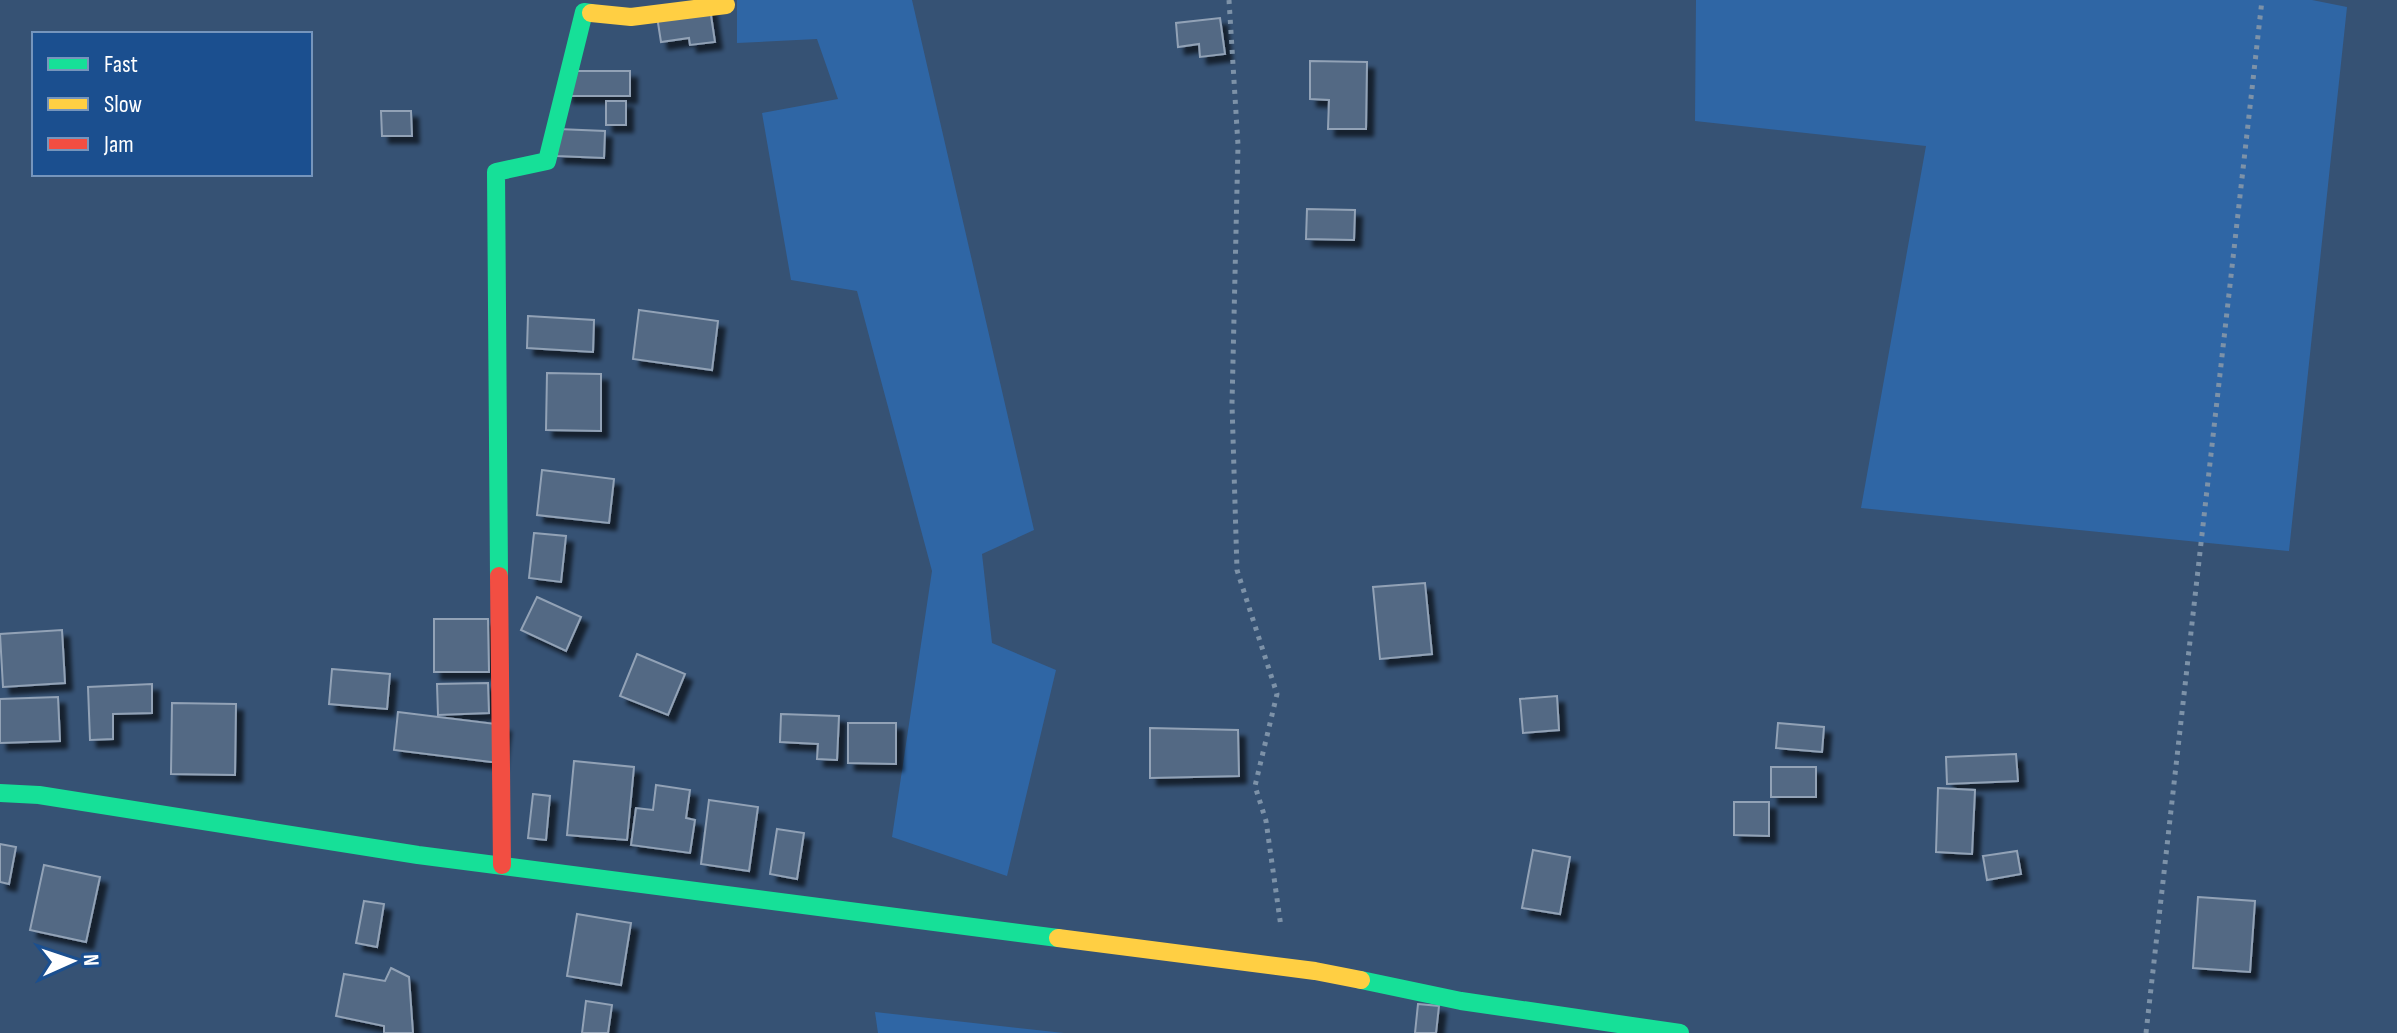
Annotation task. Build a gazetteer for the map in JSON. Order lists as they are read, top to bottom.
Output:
{
  "legend": ["Fast", "Slow", "Jam"],
  "north": "right"
}
